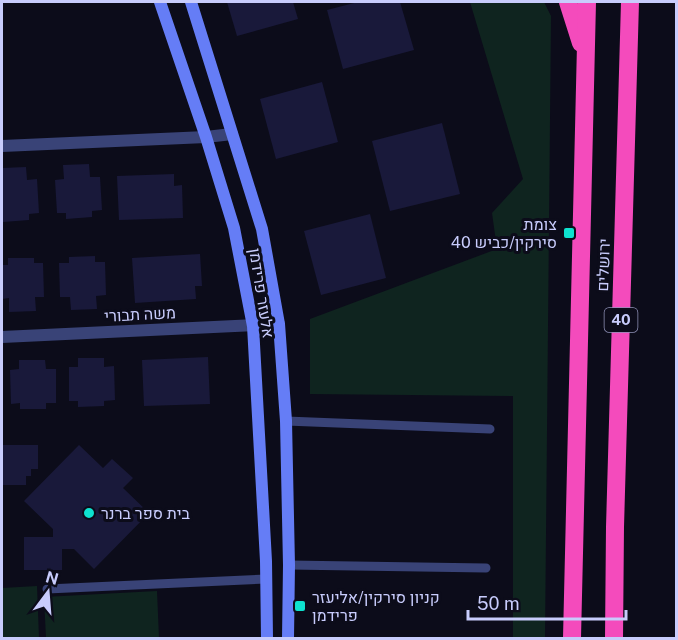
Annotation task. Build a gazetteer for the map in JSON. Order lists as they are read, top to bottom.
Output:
{
  "streets": {
    "highway": ["ירושלים", "40"],
    "street": ["אלעזר פרידמן", "משה תבורי"]
  },
  "crossings": [
    ["אלעזר פרידמן", "משה תבורי"]
  ],
  "places": {
    "transit": ["צומת סירקין/כביש 40", "קניון סירקין/אליעזר פרידמן"],
    "other": ["בית ספר ברנר"]
  },
  "scale_bar": "50 m",
  "north": "top"
}
